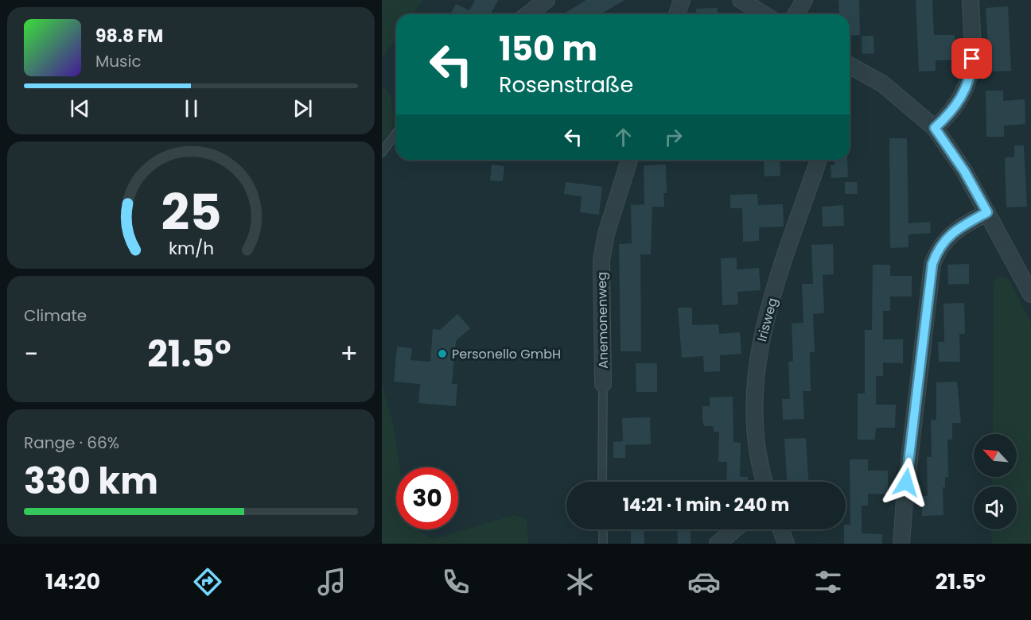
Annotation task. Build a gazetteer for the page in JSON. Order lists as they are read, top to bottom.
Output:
{
  "streets": {
    "street": ["Irisweg", "Anemonenweg"]
  },
  "places": ["Personello GmbH"],
  "north": "top left",
  "page": {
    "turn": ["150 m", "Rosenstraße"],
    "song": ["98.8 FM", "Music"],
    "tile": [
      "Climate",
      ["Range · 66%", "330 km"]
    ],
    "heat": ["−", "21.5°", "+"],
    "limit": "30",
    "trip": "14:21 · 1 min · 240 m",
    "tabs": ["14:20", "21.5°"],
    "gauge": ["25", "km/h"]
  }
}
